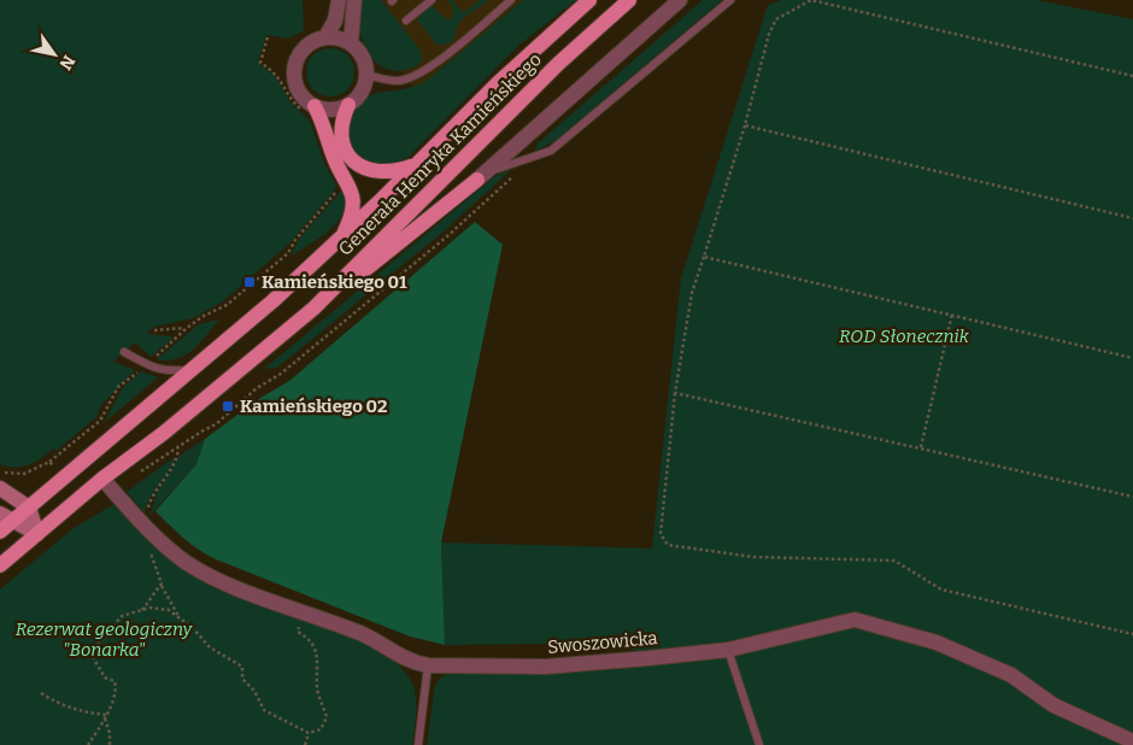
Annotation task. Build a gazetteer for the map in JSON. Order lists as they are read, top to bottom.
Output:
{
  "streets": {
    "main road": ["Generała Henryka Kamieńskiego"],
    "street": ["Swoszowicka"]
  },
  "crossings": [
    ["Generała Henryka Kamieńskiego", "Swoszowicka"]
  ],
  "parks": ["ROD Słonecznik", "Rezerwat geologiczny \"Bonarka\""],
  "places": {
    "transit": ["Kamieńskiego 01", "Kamieńskiego 02"]
  },
  "north": "bottom right"
}
